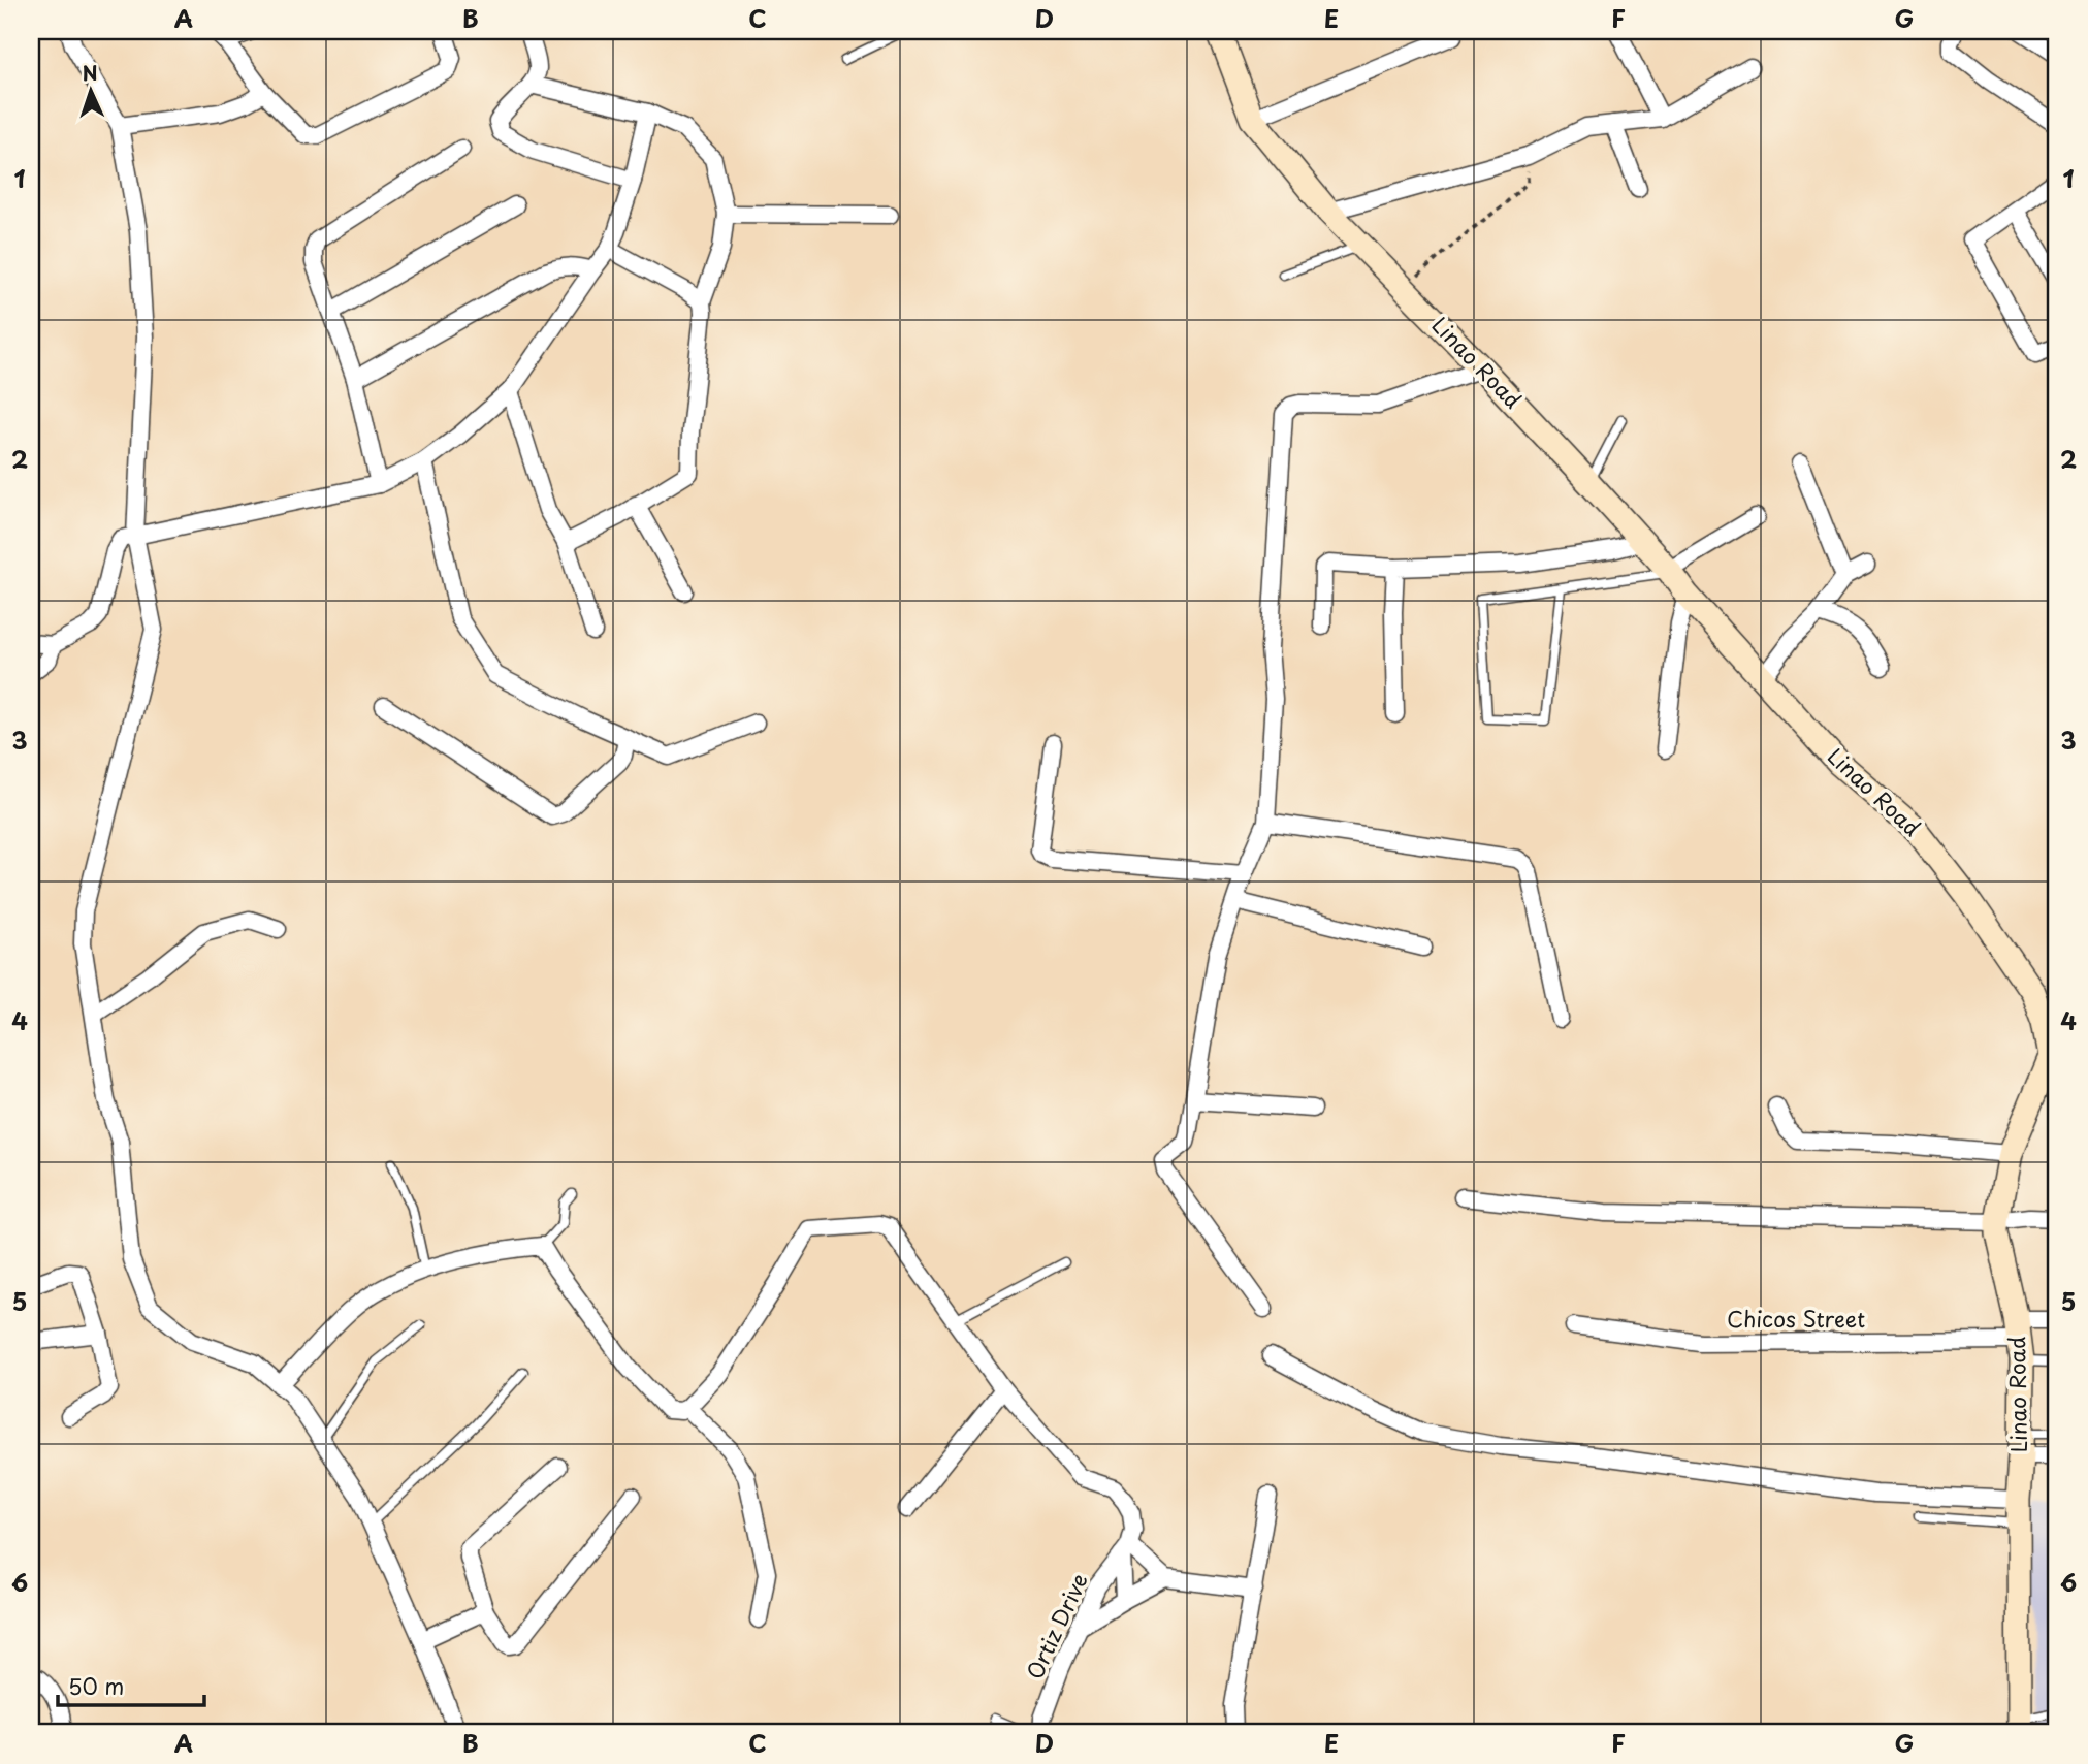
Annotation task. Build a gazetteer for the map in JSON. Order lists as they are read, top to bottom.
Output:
{
  "streets": {
    "street": ["Linao Road", "Chicos Street", "Ortiz Drive"]
  },
  "crossings": [
    ["Linao Road", "Chicos Street"]
  ],
  "scale_bar": "50 m",
  "north": "top",
  "grid": {
    "columns": [
      "A",
      "B",
      "C",
      "D",
      "E",
      "F",
      "G"
    ],
    "rows": [
      "1",
      "2",
      "3",
      "4",
      "5",
      "6"
    ]
  }
}
